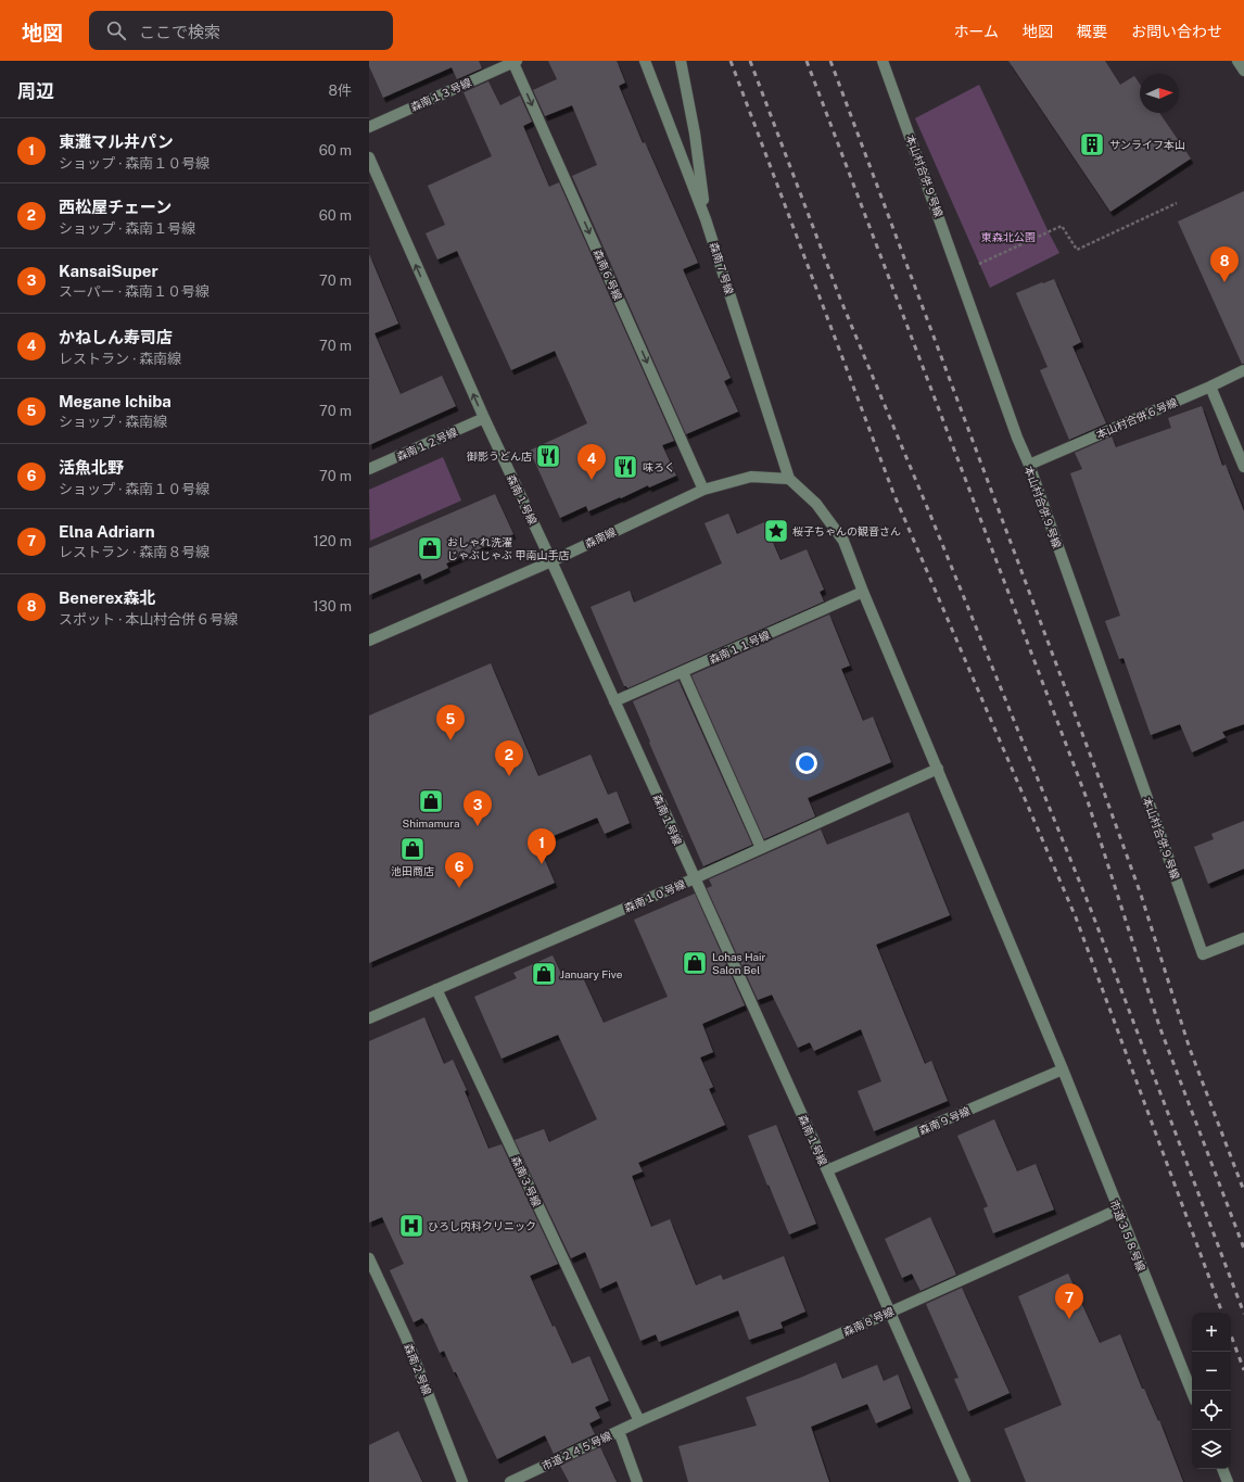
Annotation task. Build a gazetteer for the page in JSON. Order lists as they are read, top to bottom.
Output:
{
  "streets": {
    "street": [
      "森南１３号線",
      "本山村合併９号線",
      "森南７号線",
      "森南６号線",
      "本山村合併６号線",
      "森南１２号線",
      "森南１号線",
      "森南線",
      "森南１１号線",
      "森南１０号線",
      "森南９号線",
      "森南３号線",
      "市道３５８号線",
      "森南８号線",
      "森南２号線",
      "市道２４５号線"
    ]
  },
  "crossings": [
    ["森南１３号線", "森南６号線"],
    ["本山村合併９号線", "本山村合併６号線"],
    ["森南７号線", "森南線"],
    ["森南７号線", "市道３５８号線"],
    ["森南６号線", "森南線"],
    ["森南１２号線", "森南１号線"],
    ["森南１号線", "森南線"],
    ["森南１号線", "森南１１号線"],
    ["森南１号線", "森南１０号線"],
    ["森南１号線", "森南９号線"],
    ["森南１号線", "森南８号線"],
    ["森南線", "市道３５８号線"],
    ["森南１１号線", "市道３５８号線"],
    ["森南１０号線", "森南３号線"],
    ["森南１０号線", "市道３５８号線"],
    ["森南９号線", "市道３５８号線"],
    ["森南３号線", "森南８号線"],
    ["市道３５８号線", "森南８号線"],
    ["森南８号線", "市道２４５号線"]
  ],
  "one_way": ["森南６号線"],
  "parks": ["東森北公園"],
  "places": {
    "building": ["サンライフ本山"],
    "restaurant": ["御影うどん店", "味ろく"],
    "place": ["桜子ちゃんの観音さん"],
    "shop": [
      "おしゃれ洗濯 じゃぶじゃぶ 甲南山手店",
      "Shimamura",
      "池田商店",
      "Lohas Hair Salon Bel",
      "January Five"
    ],
    "hospital": ["ひろし内科クリニック"]
  },
  "north": "right",
  "page": {
    "header": "地図",
    "search": "ここで検索",
    "nav": [
      "ホーム",
      "地図",
      "概要",
      "お問い合わせ"
    ],
    "heading": ["周辺", "8件"],
    "list": [
      {
        "mark": "1",
        "name": "東灘マル井パン",
        "note": "ショップ · 森南１０号線",
        "value": "60 m"
      },
      {
        "mark": "2",
        "name": "西松屋チェーン",
        "note": "ショップ · 森南１号線",
        "value": "60 m"
      },
      {
        "mark": "3",
        "name": "KansaiSuper",
        "note": "スーパー · 森南１０号線",
        "value": "70 m"
      },
      {
        "mark": "4",
        "name": "かねしん寿司店",
        "note": "レストラン · 森南線",
        "value": "70 m"
      },
      {
        "mark": "5",
        "name": "Megane Ichiba",
        "note": "ショップ · 森南線",
        "value": "70 m"
      },
      {
        "mark": "6",
        "name": "活魚北野",
        "note": "ショップ · 森南１０号線",
        "value": "70 m"
      },
      {
        "mark": "7",
        "name": "Elna Adriarn",
        "note": "レストラン · 森南８号線",
        "value": "120 m"
      },
      {
        "mark": "8",
        "name": "Benerex森北",
        "note": "スポット · 本山村合併６号線",
        "value": "130 m"
      }
    ],
    "pins": [
      "8",
      "4",
      "5",
      "2",
      "3",
      "1",
      "6",
      "7"
    ],
    "map_buttons": ["+", "−"]
  }
}
